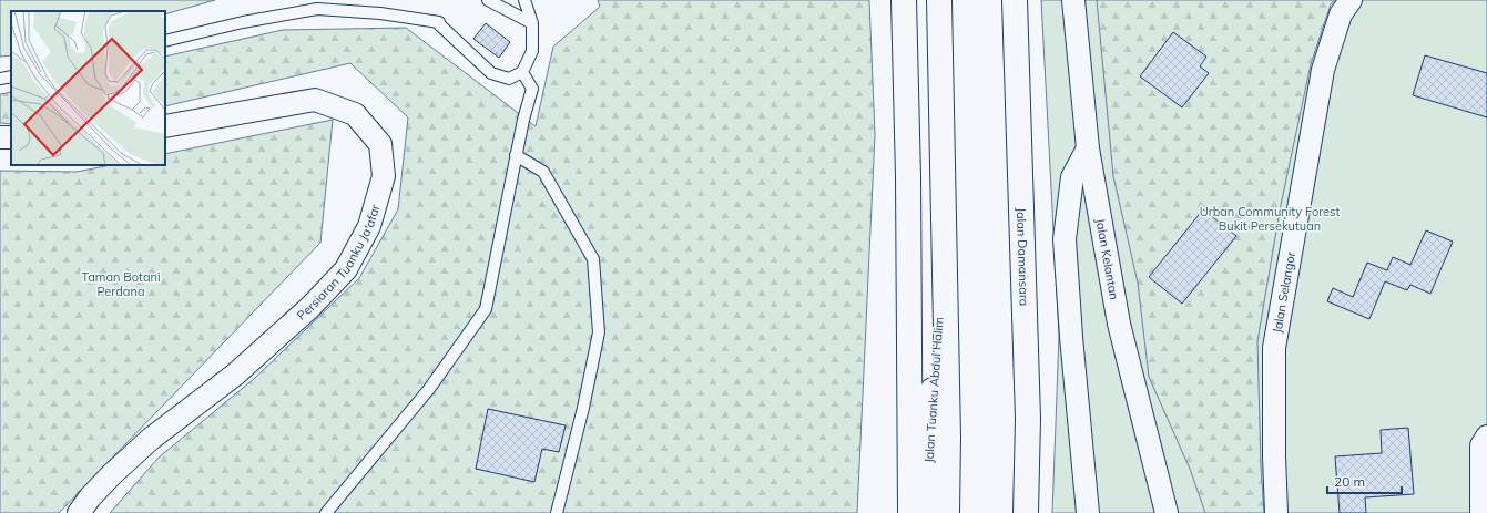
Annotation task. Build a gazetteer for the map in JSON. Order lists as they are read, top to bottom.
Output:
{
  "streets": {
    "main road": ["Jalan Damansara", "Jalan Tuanku Abdul Halim"],
    "street": ["Jalan Kelantan", "Persiaran Tuanku Ja'afar", "Jalan Selangor"]
  },
  "parks": ["Urban Community Forest Bukit Persekutuan", "Taman Botani Perdana"],
  "scale_bar": "20 m"
}
